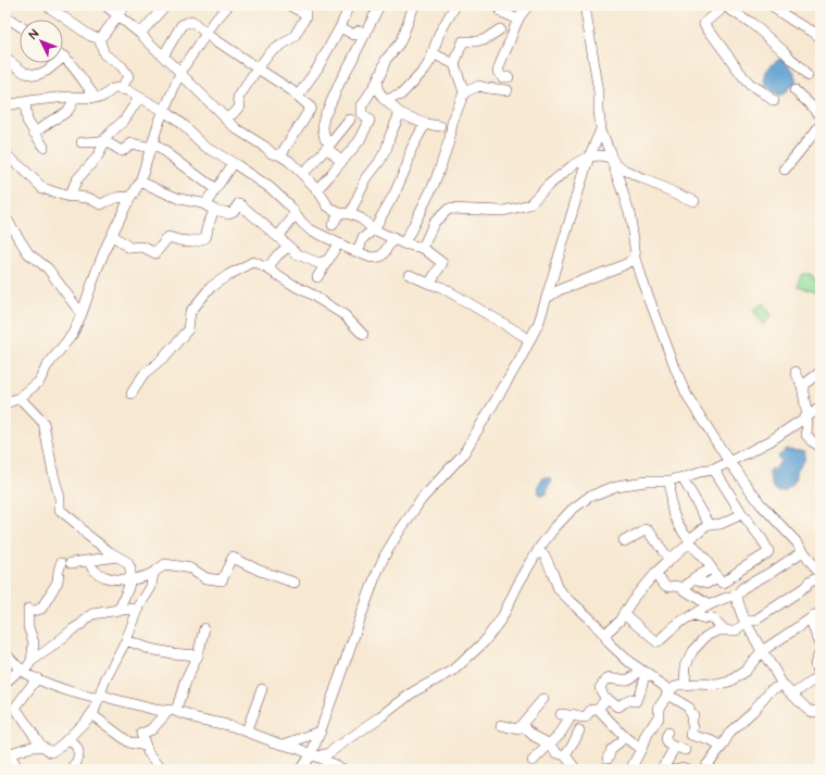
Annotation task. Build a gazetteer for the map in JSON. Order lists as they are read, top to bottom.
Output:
{
  "north": "top left"
}
